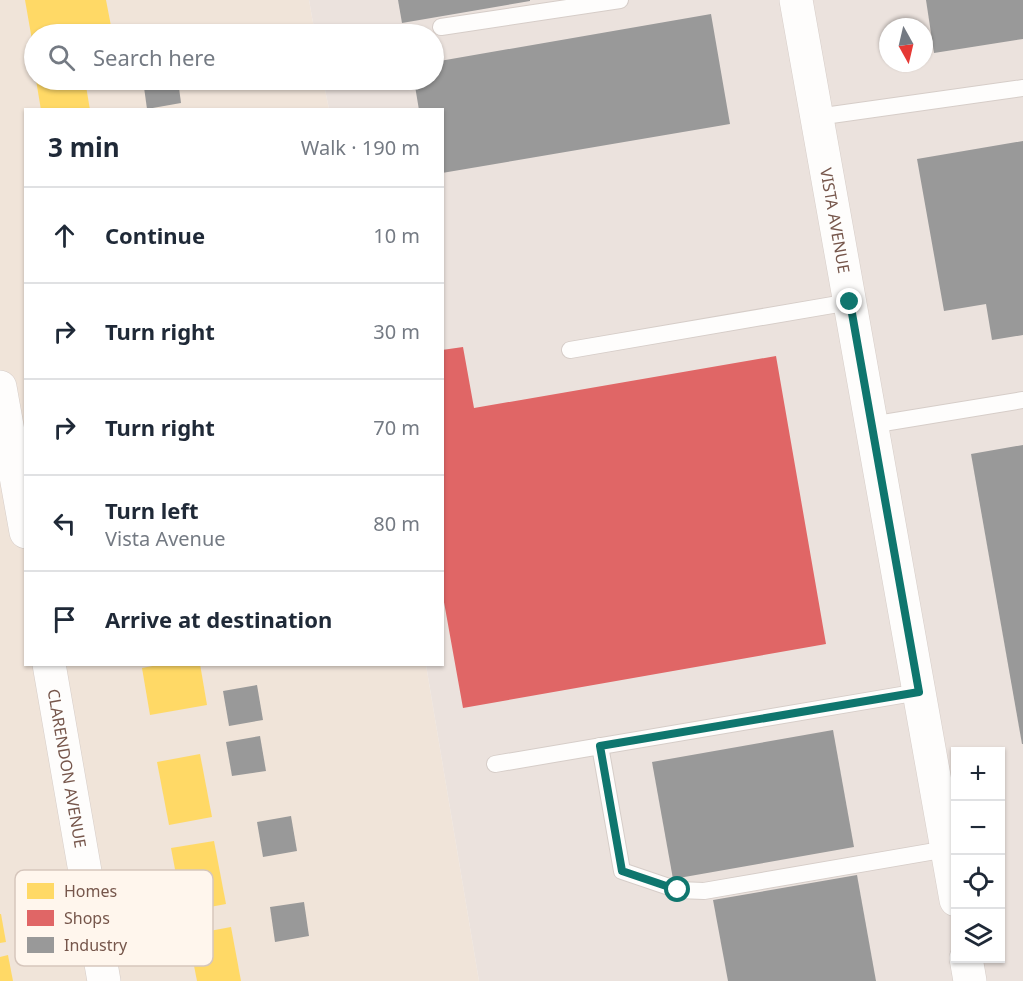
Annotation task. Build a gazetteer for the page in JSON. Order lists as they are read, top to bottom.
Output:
{
  "streets": {
    "street": ["VISTA AVENUE", "CLARENDON AVENUE"]
  },
  "legend": ["Homes", "Shops", "Industry"],
  "north": "bottom",
  "page": {
    "search": "Search here",
    "heading": ["3 min", "Walk · 190 m"],
    "list": [
      ["Continue", "10 m"],
      ["Turn right", "30 m"],
      ["Turn right", "70 m"],
      ["Turn left", "Vista Avenue", "80 m"],
      "Arrive at destination"
    ],
    "map_buttons": ["+", "−"]
  }
}
